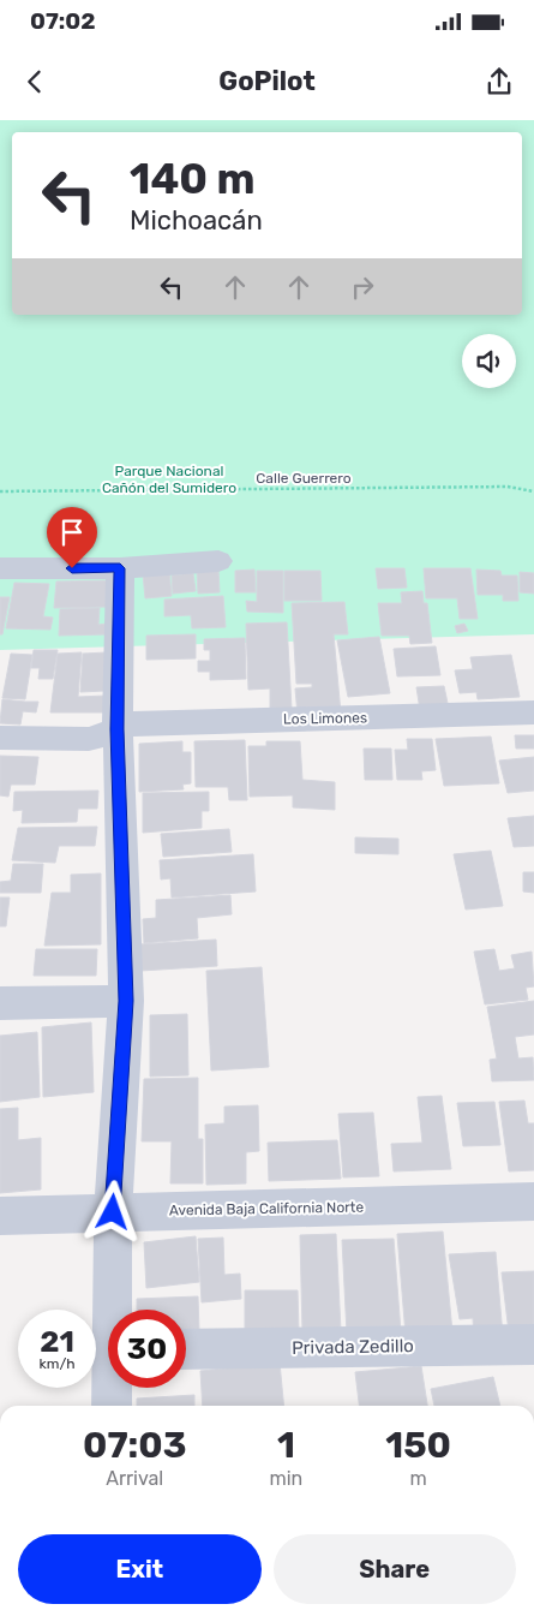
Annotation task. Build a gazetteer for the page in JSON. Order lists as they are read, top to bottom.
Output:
{
  "streets": {
    "street": ["Los Limones", "Avenida Baja California Norte", "Privada Zedillo"],
    "path": ["Calle Guerrero"]
  },
  "parks": ["Parque Nacional Cañón del Sumidero"],
  "page": {
    "status": "07:02",
    "header": "GoPilot",
    "turn": ["140 m", "Michoacán"],
    "speed": "21 km/h",
    "limit": "30",
    "eta": [
      "07:03",
      "Arrival",
      "1",
      "min",
      "150",
      "m"
    ],
    "buttons": ["Exit", "Share"]
  }
}
